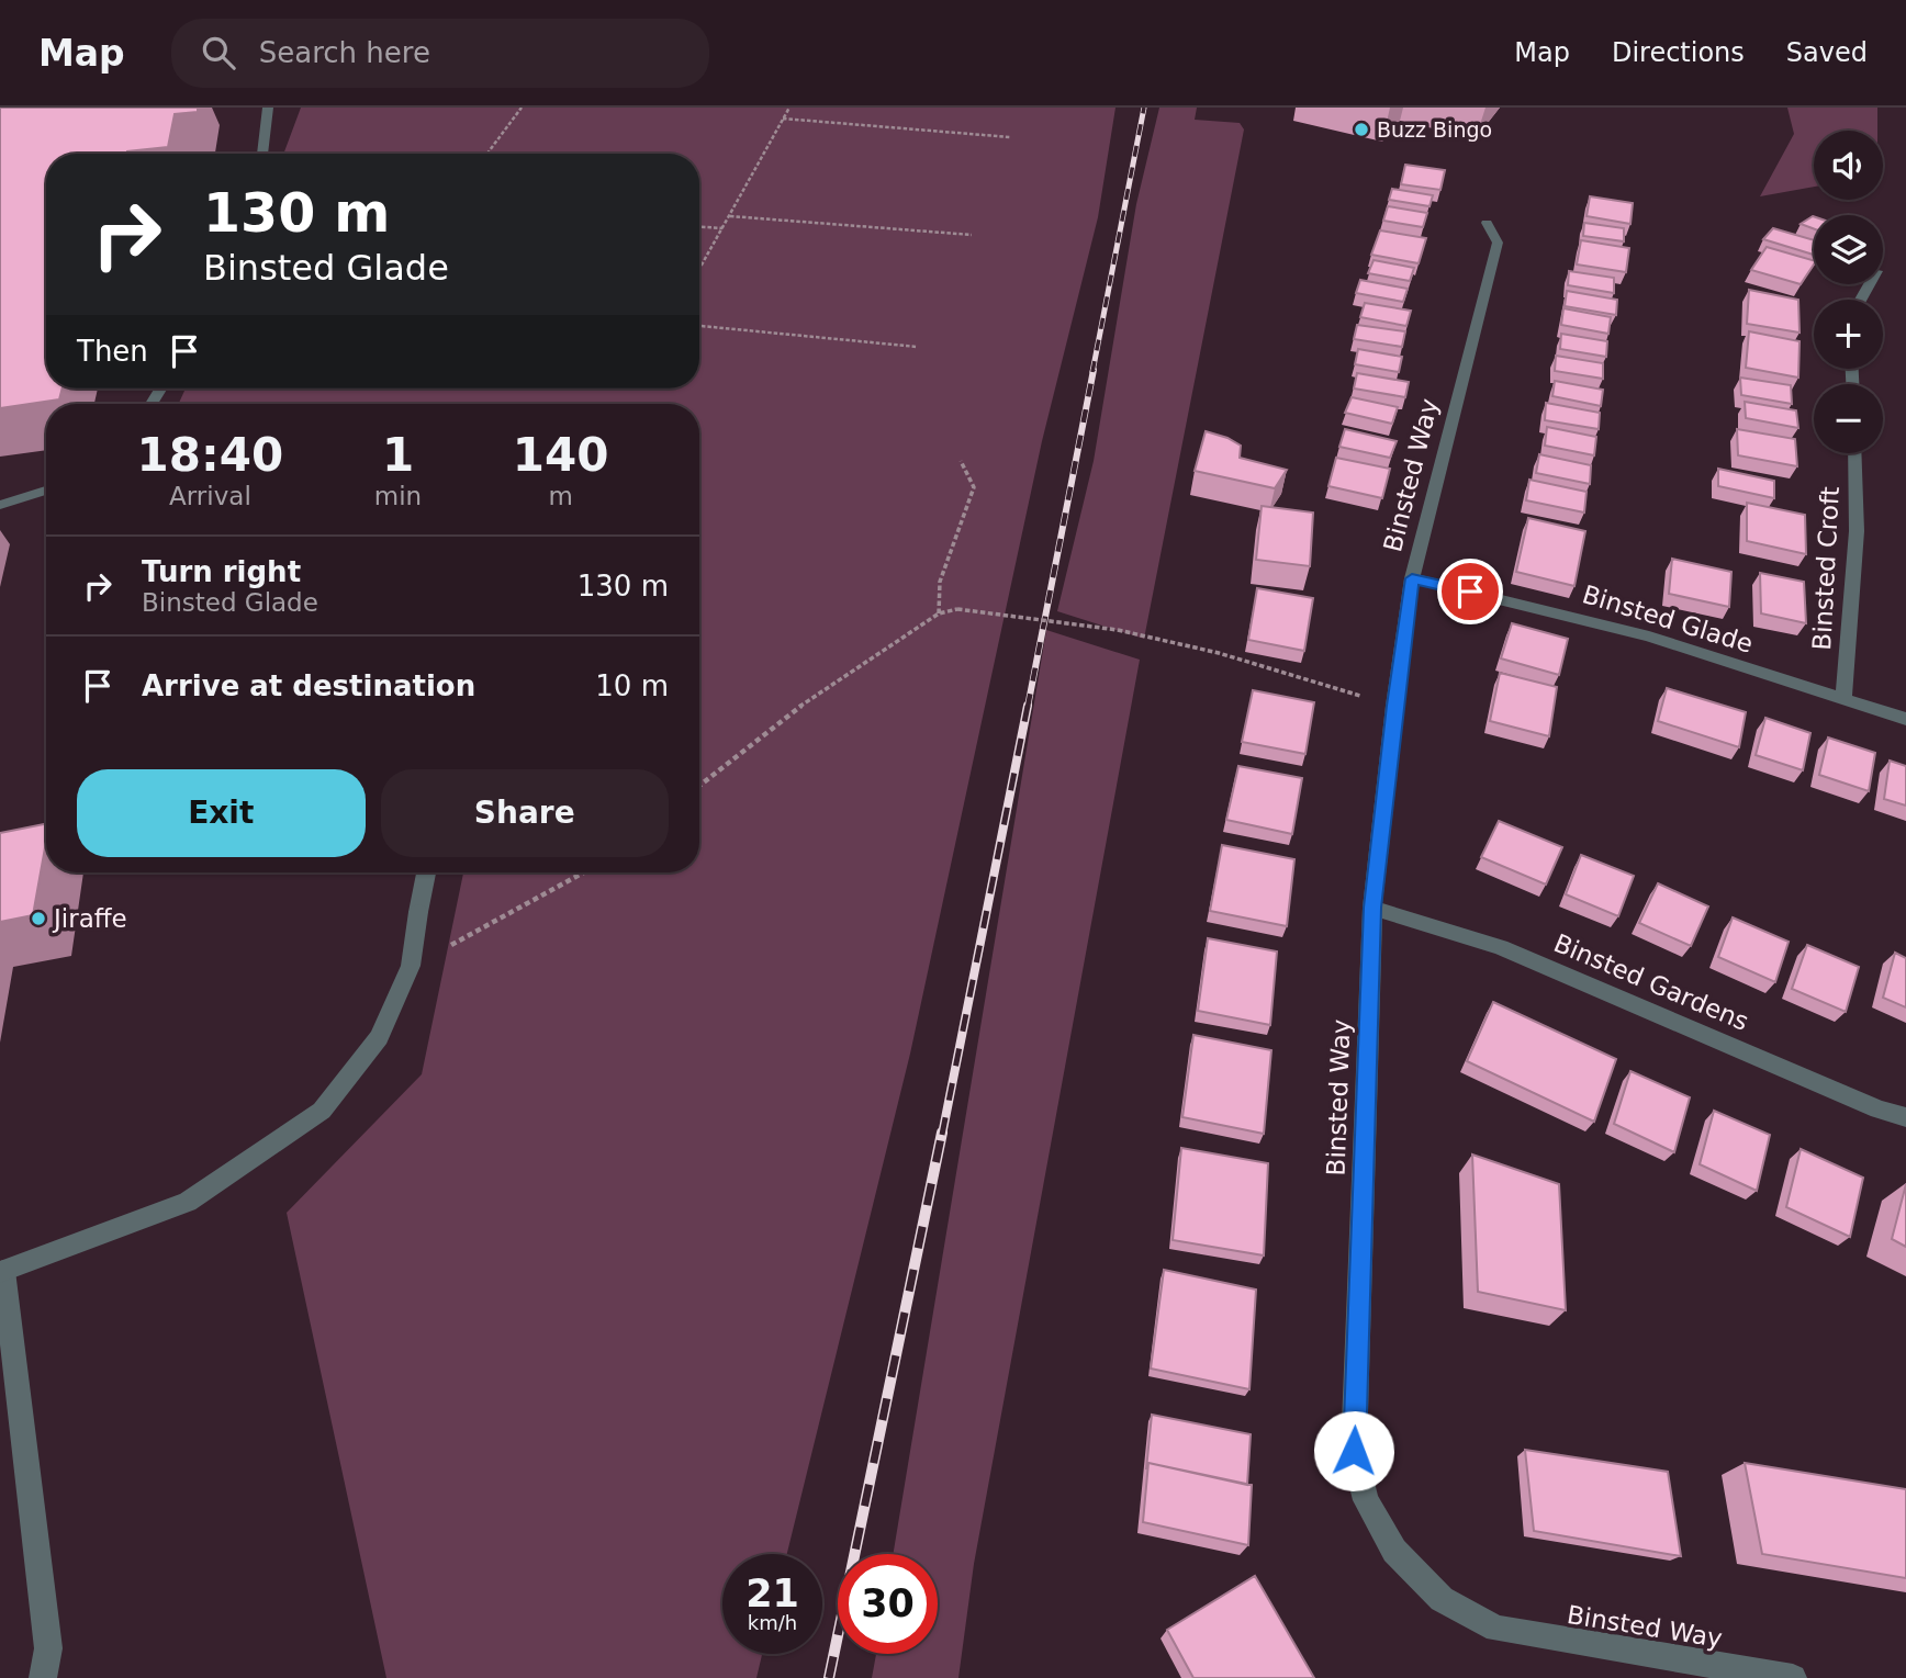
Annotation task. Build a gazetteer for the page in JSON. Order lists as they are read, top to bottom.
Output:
{
  "streets": {
    "street": [
      "Binsted Way",
      "Binsted Croft",
      "Binsted Glade",
      "Binsted Gardens"
    ]
  },
  "crossings": [
    ["Binsted Way", "Binsted Glade"],
    ["Binsted Way", "Binsted Gardens"],
    ["Binsted Croft", "Binsted Glade"]
  ],
  "places": ["Buzz Bingo", "Jiraffe"],
  "page": {
    "header": "Map",
    "search": "Search here",
    "nav": ["Map", "Directions", "Saved"],
    "map_buttons": ["+", "−"],
    "turn": ["130 m", "Binsted Glade"],
    "then": "Then",
    "eta": [
      "18:40",
      "Arrival",
      "1",
      "min",
      "140",
      "m"
    ],
    "list": [
      {
        "name": "Turn right",
        "note": "Binsted Glade",
        "value": "130 m"
      },
      {
        "name": "Arrive at destination",
        "value": "10 m"
      }
    ],
    "buttons": ["Exit", "Share"],
    "speed": "21 km/h",
    "limit": "30"
  }
}
